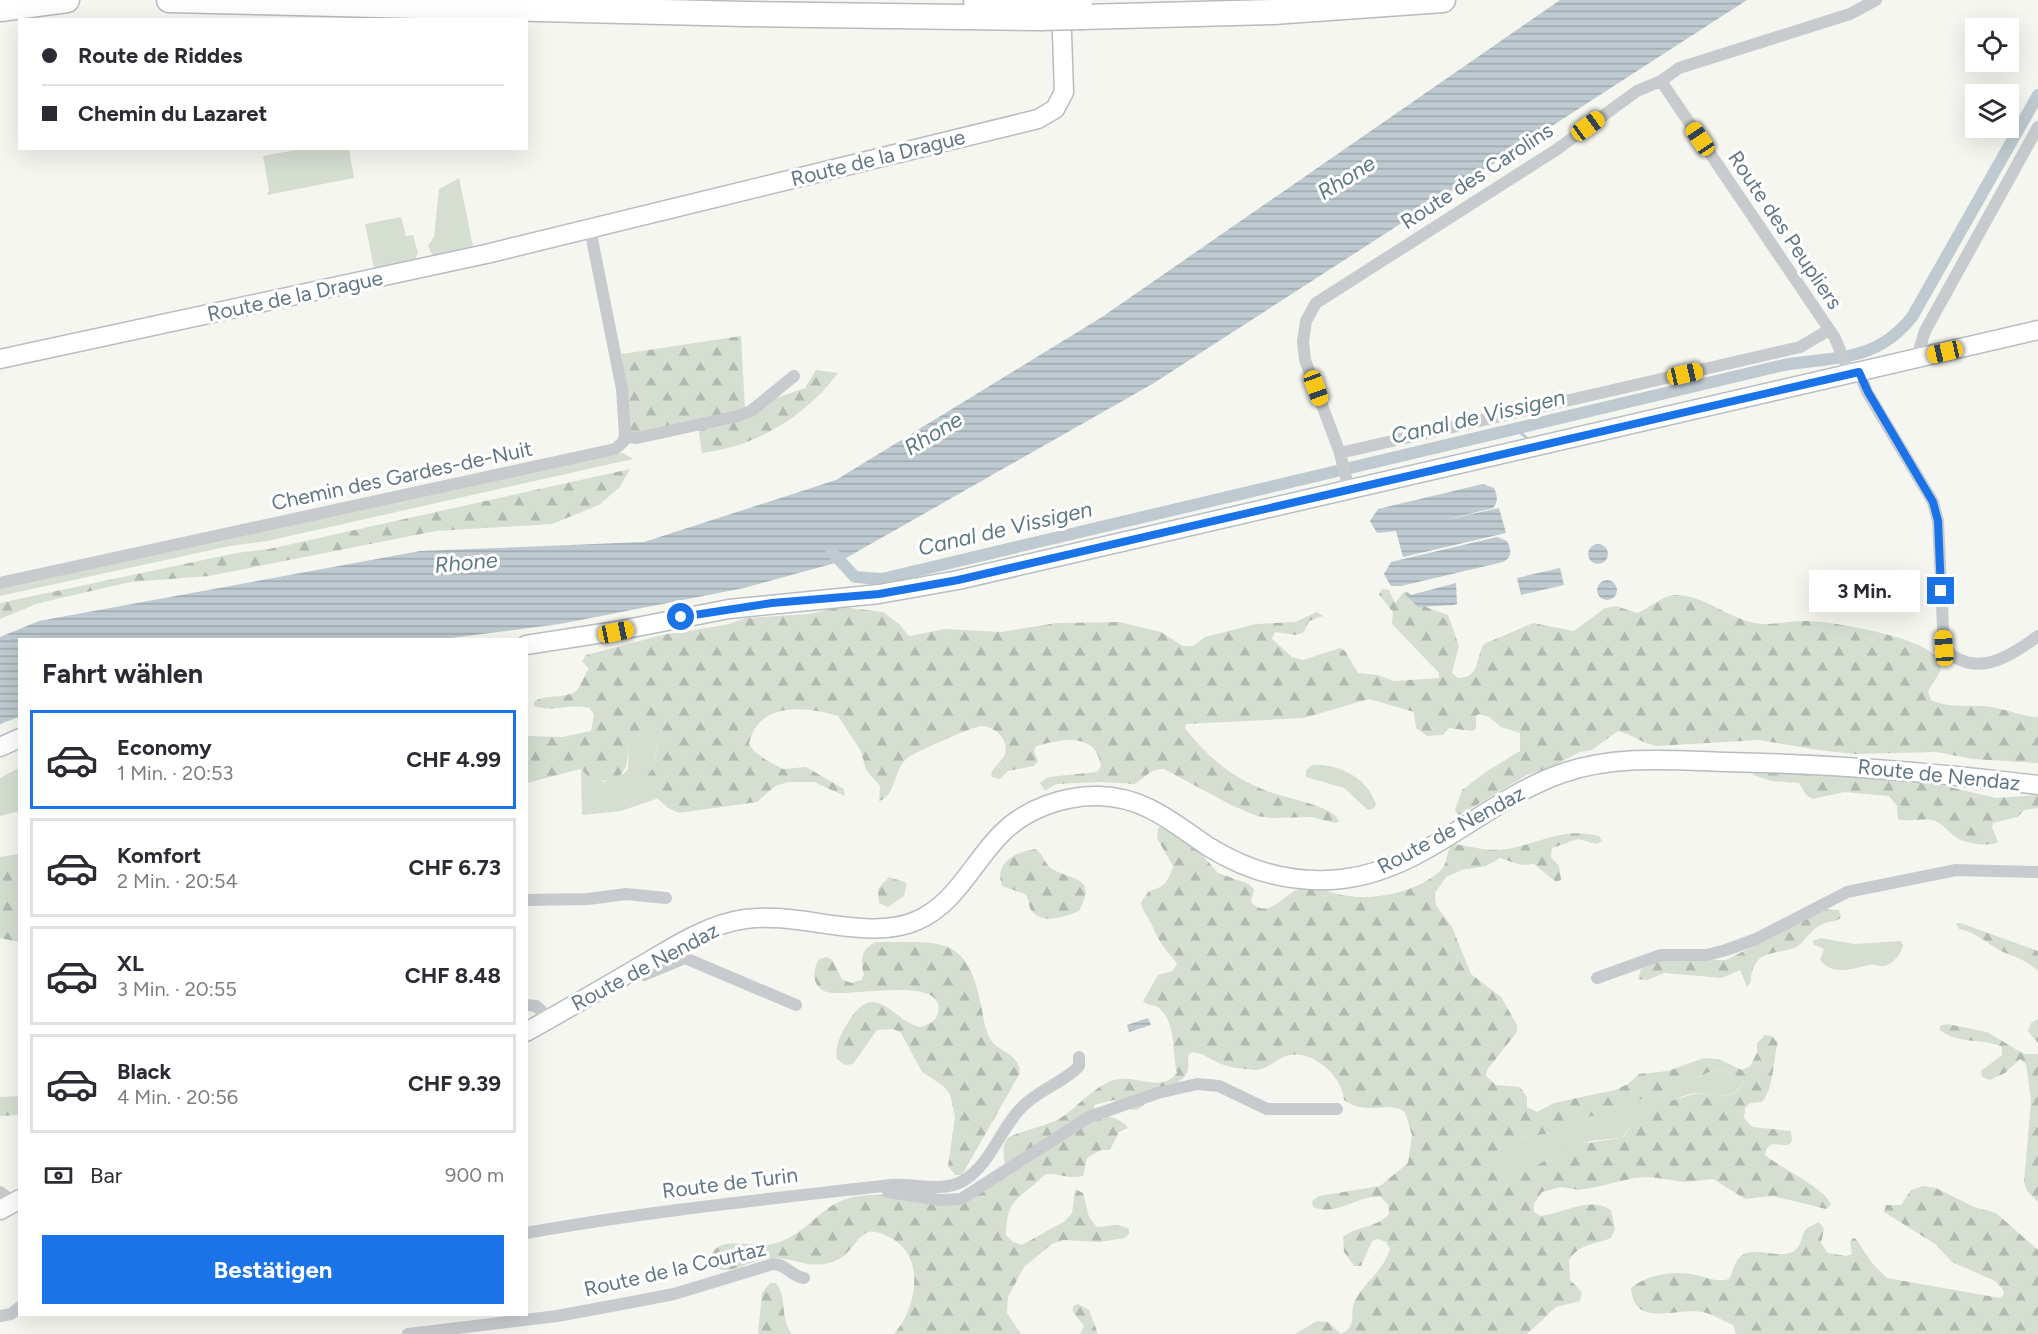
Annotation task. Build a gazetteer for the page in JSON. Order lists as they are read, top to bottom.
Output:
{
  "streets": {
    "street": [
      "Route de la Drague",
      "Route des Carolins",
      "Route des Peupliers",
      "Chemin des Gardes-de-Nuit",
      "Route de Nendaz",
      "Route de Turin",
      "Route de la Courtaz"
    ]
  },
  "crossings": [
    ["Route des Carolins", "Route des Peupliers"]
  ],
  "water": ["Rhone", "Canal de Vissigen"],
  "page": {
    "banner": ["Route de Riddes", "Chemin du Lazaret"],
    "bubble": "3 Min.",
    "heading": "Fahrt wählen",
    "list": [
      {
        "name": "Economy",
        "note": "1 Min. · 20:53",
        "value": "CHF 4.99"
      },
      {
        "name": "Komfort",
        "note": "2 Min. · 20:54",
        "value": "CHF 6.73"
      },
      {
        "name": "XL",
        "note": "3 Min. · 20:55",
        "value": "CHF 8.48"
      },
      {
        "name": "Black",
        "note": "4 Min. · 20:56",
        "value": "CHF 9.39"
      }
    ],
    "pay": ["Bar", "900 m"],
    "buttons": "Bestätigen"
  }
}
